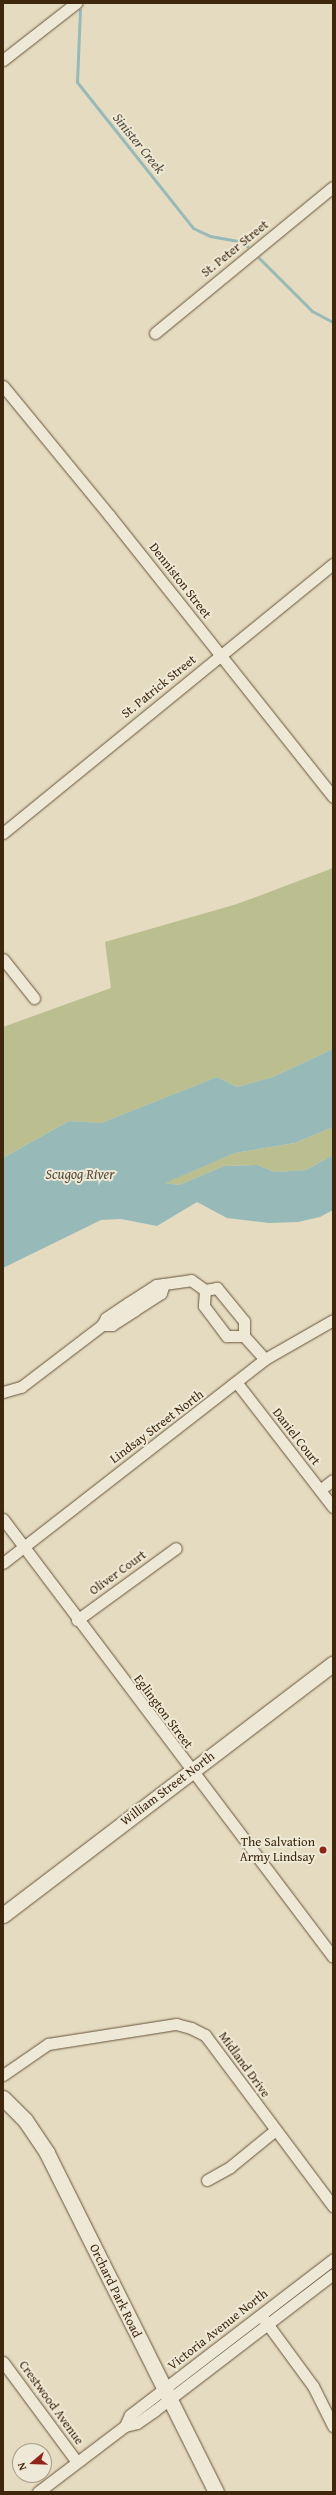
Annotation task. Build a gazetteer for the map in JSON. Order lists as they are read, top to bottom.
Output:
{
  "streets": {
    "street": [
      "St. Peter Street",
      "Denniston Street",
      "St. Patrick Street",
      "Lindsay Street North",
      "Daniel Court",
      "Oliver Court",
      "Eglington Street",
      "William Street North",
      "Midland Drive",
      "Orchard Park Road",
      "Victoria Avenue North",
      "Crestwood Avenue"
    ]
  },
  "crossings": [
    ["Denniston Street", "St. Patrick Street"],
    ["Lindsay Street North", "Daniel Court"],
    ["Lindsay Street North", "Eglington Street"],
    ["Oliver Court", "Eglington Street"],
    ["Eglington Street", "William Street North"],
    ["Orchard Park Road", "Victoria Avenue North"],
    ["Victoria Avenue North", "Crestwood Avenue"]
  ],
  "water": ["Sinister Creek", "Scugog River"],
  "places": ["The Salvation Army Lindsay"],
  "north": "left"
}
